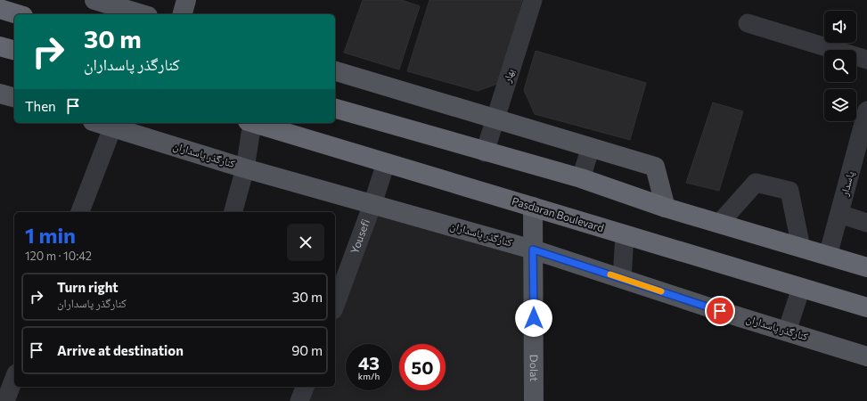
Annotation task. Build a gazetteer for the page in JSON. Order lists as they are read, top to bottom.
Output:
{
  "streets": {
    "highway": ["Pasdaran Boulevard"],
    "main road": ["کنارگذر پاسداران", "Dolat"],
    "street": ["بهار", "پاسدار", "Yousefi"]
  },
  "crossings": [
    ["کنارگذر پاسداران", "Yousefi"],
    ["کنارگذر پاسداران", "Dolat"],
    ["Pasdaran Boulevard", "Yousefi"],
    ["Pasdaran Boulevard", "Dolat"]
  ],
  "page": {
    "turn": ["30 m", "کنارگذر پاسداران"],
    "then": "Then",
    "heading": ["1 min", "120 m · 10:42"],
    "list": [
      {
        "name": "Turn right",
        "note": "کنارگذر پاسداران",
        "value": "30 m"
      },
      {
        "name": "Arrive at destination",
        "value": "90 m"
      }
    ],
    "speed": "43 km/h",
    "limit": "50"
  }
}
